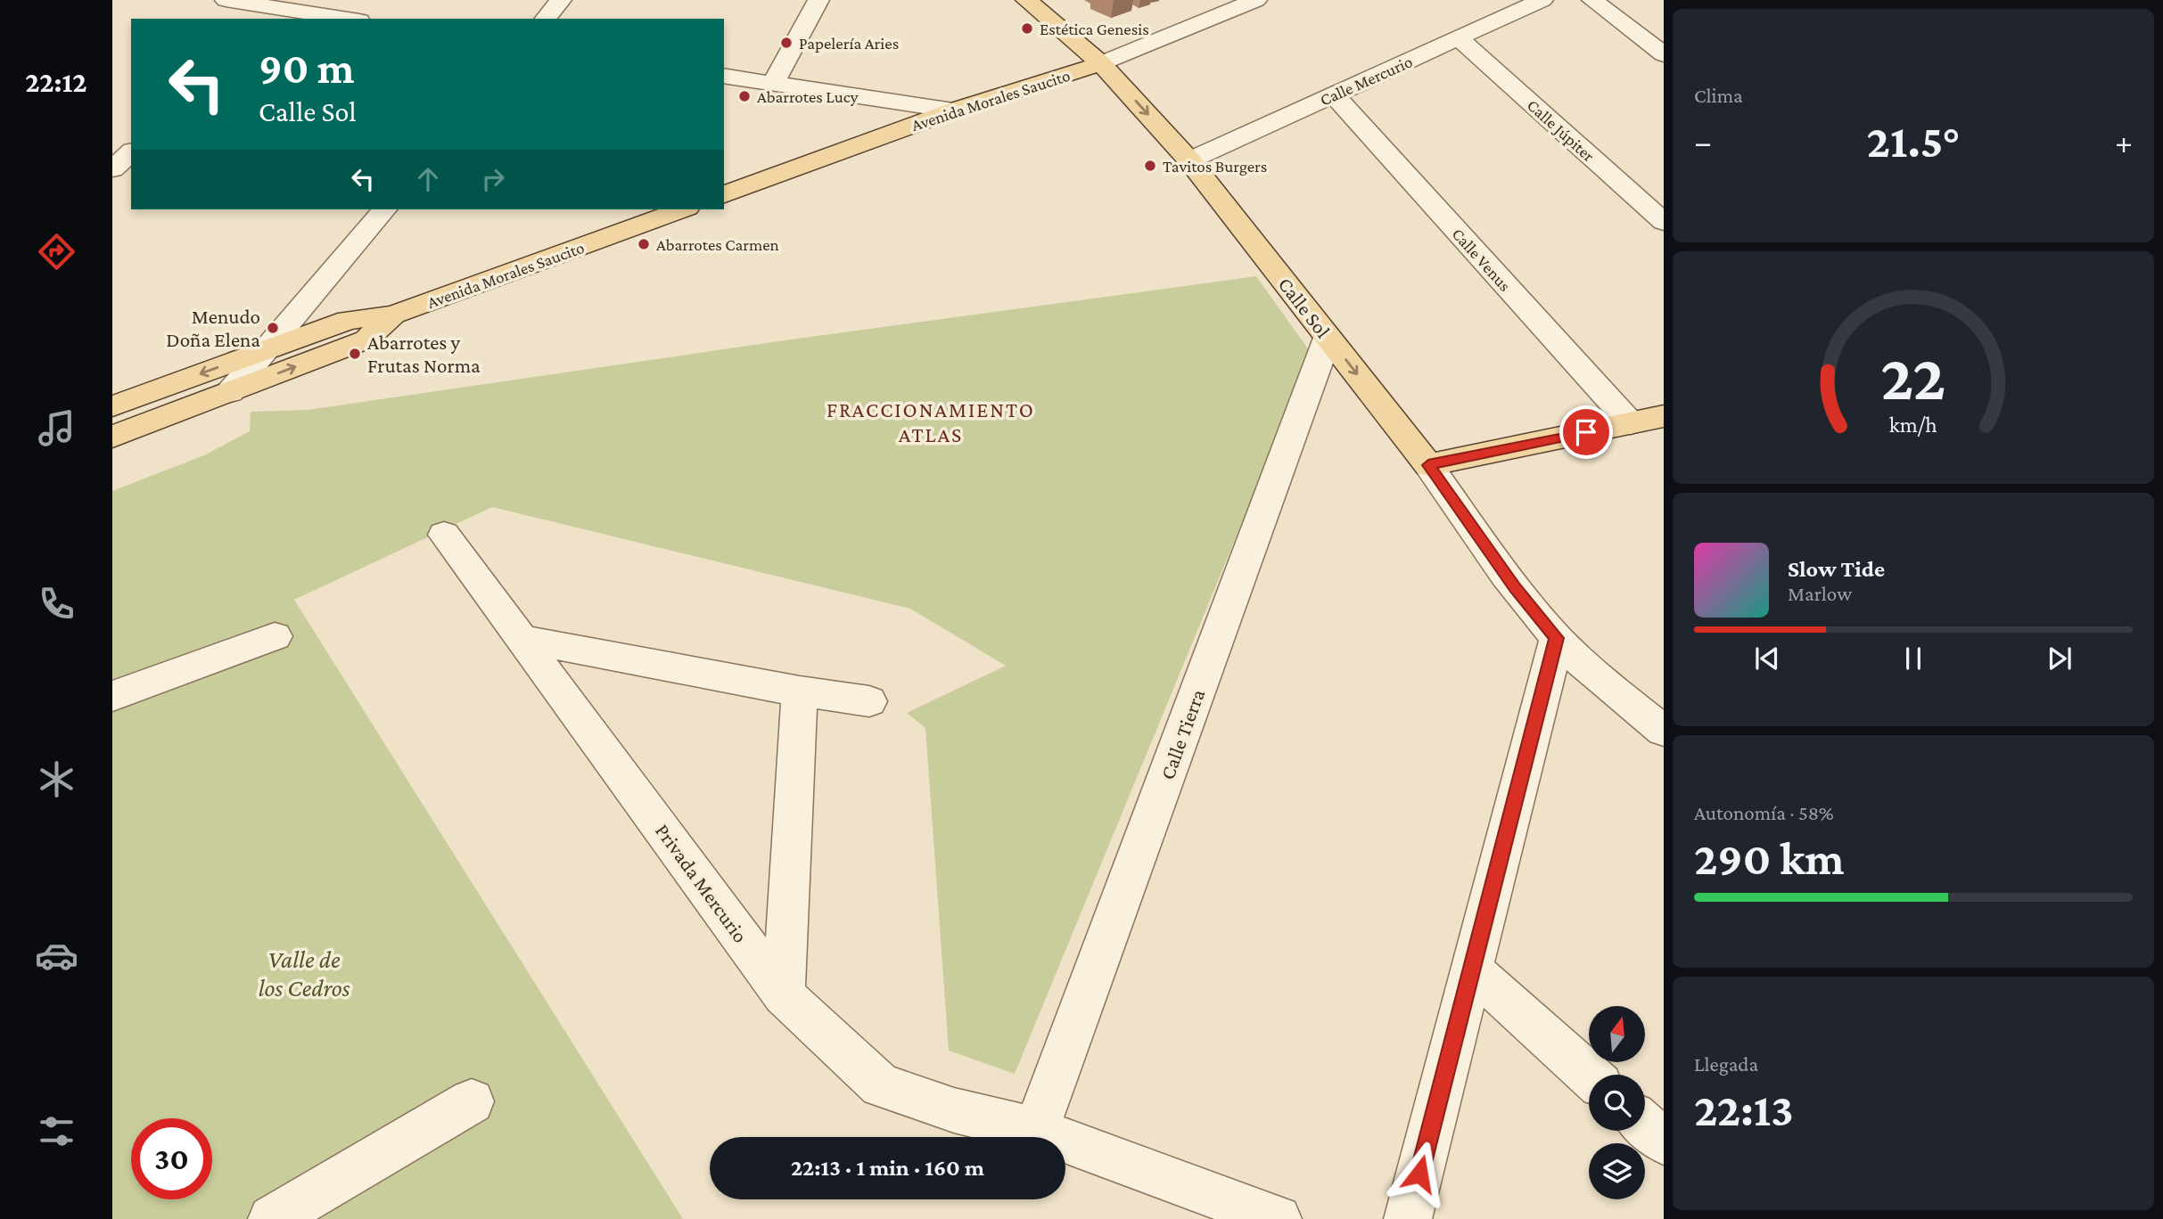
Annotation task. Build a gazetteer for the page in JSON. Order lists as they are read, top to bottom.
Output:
{
  "streets": {
    "main road": ["Avenida Morales Saucito", "Calle Sol"],
    "street": [
      "Calle Mercurio",
      "Calle Júpiter",
      "Calle Venus",
      "Calle Tierra",
      "Privada Mercurio"
    ]
  },
  "crossings": [
    ["Calle Mercurio", "Calle Júpiter"],
    ["Calle Mercurio", "Calle Venus"],
    ["Calle Mercurio", "Calle Sol"],
    ["Avenida Morales Saucito", "Calle Sol"],
    ["Calle Sol", "Calle Tierra"],
    ["Calle Tierra", "Privada Mercurio"]
  ],
  "districts": ["FRACCIONAMIENTO ATLAS"],
  "parks": ["Valle de los Cedros"],
  "places": [
    "Estética Genesis",
    "Papelería Aries",
    "Abarrotes Lucy",
    "Tavitos Burgers",
    "Abarrotes Carmen",
    "Menudo Doña Elena",
    "Abarrotes y Frutas Norma"
  ],
  "north": "top",
  "page": {
    "tabs": "22:12",
    "tile": [
      "Clima",
      ["Autonomía · 58%", "290 km"],
      ["Llegada", "22:13"]
    ],
    "turn": ["90 m", "Calle Sol"],
    "heat": ["−", "21.5°", "+"],
    "song": ["Slow Tide", "Marlow"],
    "limit": "30",
    "trip": "22:13 · 1 min · 160 m",
    "gauge": ["22", "km/h"]
  }
}
